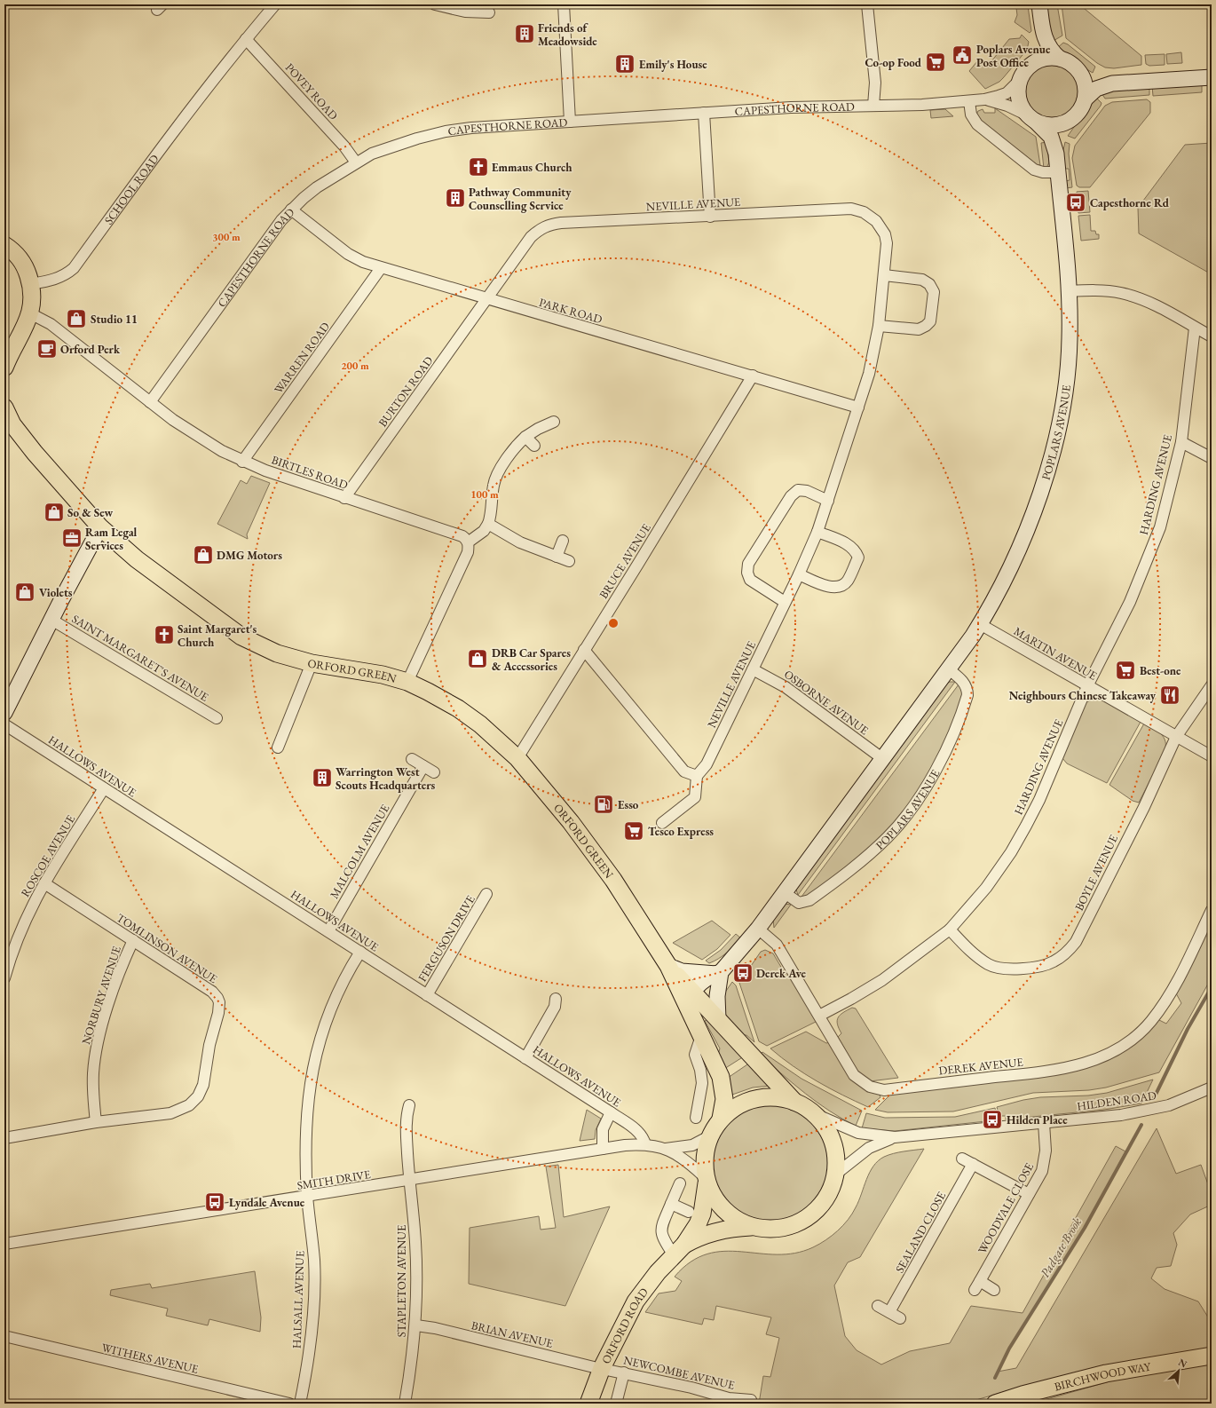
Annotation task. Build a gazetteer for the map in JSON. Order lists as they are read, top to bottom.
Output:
{
  "streets": {
    "main road": ["ORFORD GREEN", "ORFORD ROAD", "BIRCHWOOD WAY"],
    "street": [
      "POVEY ROAD",
      "CAPESTHORNE ROAD",
      "SCHOOL ROAD",
      "NEVILLE AVENUE",
      "PARK ROAD",
      "WARREN ROAD",
      "BURTON ROAD",
      "POPLARS AVENUE",
      "BIRTLES ROAD",
      "HARDING AVENUE",
      "BRUCE AVENUE",
      "MARTIN AVENUE",
      "SAINT MARGARET'S AVENUE",
      "OSBORNE AVENUE",
      "HALLOWS AVENUE",
      "MALCOLM AVENUE",
      "ROSCOE AVENUE",
      "BOYLE AVENUE",
      "FERGUSON DRIVE",
      "TOMLINSON AVENUE",
      "NORBURY AVENUE",
      "DEREK AVENUE",
      "HILDEN ROAD",
      "SMITH DRIVE",
      "WOODVALE CLOSE",
      "SEALAND CLOSE",
      "STAPLETON AVENUE",
      "HALSALL AVENUE",
      "BRIAN AVENUE",
      "WITHERS AVENUE",
      "NEWCOMBE AVENUE"
    ]
  },
  "crossings": [
    ["POVEY ROAD", "CAPESTHORNE ROAD"],
    ["POVEY ROAD", "SCHOOL ROAD"],
    ["CAPESTHORNE ROAD", "PARK ROAD"],
    ["CAPESTHORNE ROAD", "POPLARS AVENUE"],
    ["CAPESTHORNE ROAD", "BIRTLES ROAD"],
    ["NEVILLE AVENUE", "PARK ROAD"],
    ["NEVILLE AVENUE", "BURTON ROAD"],
    ["NEVILLE AVENUE", "OSBORNE AVENUE"],
    ["PARK ROAD", "WARREN ROAD"],
    ["PARK ROAD", "BURTON ROAD"],
    ["PARK ROAD", "BRUCE AVENUE"],
    ["WARREN ROAD", "BIRTLES ROAD"],
    ["BURTON ROAD", "BIRTLES ROAD"],
    ["POPLARS AVENUE", "MARTIN AVENUE"],
    ["POPLARS AVENUE", "ORFORD GREEN"],
    ["POPLARS AVENUE", "OSBORNE AVENUE"],
    ["POPLARS AVENUE", "DEREK AVENUE"],
    ["HARDING AVENUE", "MARTIN AVENUE"],
    ["HARDING AVENUE", "BOYLE AVENUE"],
    ["HARDING AVENUE", "DEREK AVENUE"],
    ["BRUCE AVENUE", "ORFORD GREEN"],
    ["MARTIN AVENUE", "BOYLE AVENUE"],
    ["HALLOWS AVENUE", "MALCOLM AVENUE"],
    ["HALLOWS AVENUE", "ROSCOE AVENUE"],
    ["HALLOWS AVENUE", "FERGUSON DRIVE"],
    ["HALLOWS AVENUE", "SMITH DRIVE"],
    ["ROSCOE AVENUE", "TOMLINSON AVENUE"],
    ["TOMLINSON AVENUE", "NORBURY AVENUE"],
    ["HILDEN ROAD", "WOODVALE CLOSE"],
    ["SMITH DRIVE", "STAPLETON AVENUE"],
    ["SMITH DRIVE", "HALSALL AVENUE"],
    ["SMITH DRIVE", "ORFORD ROAD"],
    ["STAPLETON AVENUE", "BRIAN AVENUE"],
    ["ORFORD ROAD", "BRIAN AVENUE"],
    ["ORFORD ROAD", "NEWCOMBE AVENUE"],
    ["BRIAN AVENUE", "NEWCOMBE AVENUE"]
  ],
  "water": ["Padgate Brook"],
  "places": {
    "building": [
      "Friends of Meadowside",
      "Emily's House",
      "Pathway Community Counselling Service",
      "Warrington West Scouts Headquarters"
    ],
    "public building": ["Poplars Avenue Post Office"],
    "supermarket": ["Co-op Food", "Best-one", "Tesco Express"],
    "church": ["Emmaus Church", "Saint Margaret's Church"],
    "bus stop": [
      "Capesthorne Rd",
      "Derek Ave",
      "Hilden Place",
      "Lyndale Avenue"
    ],
    "shop": [
      "Studio 11",
      "So & Sew",
      "DMG Motors",
      "Violets",
      "DRB Car Spares & Accessories"
    ],
    "cafe": ["Orford Perk"],
    "office": ["Ram Legal Services"],
    "restaurant": ["Neighbours Chinese Takeaway"],
    "fuel station": ["Esso"]
  },
  "north": "top right",
  "rings": ["300 m", "200 m", "100 m"]
}
